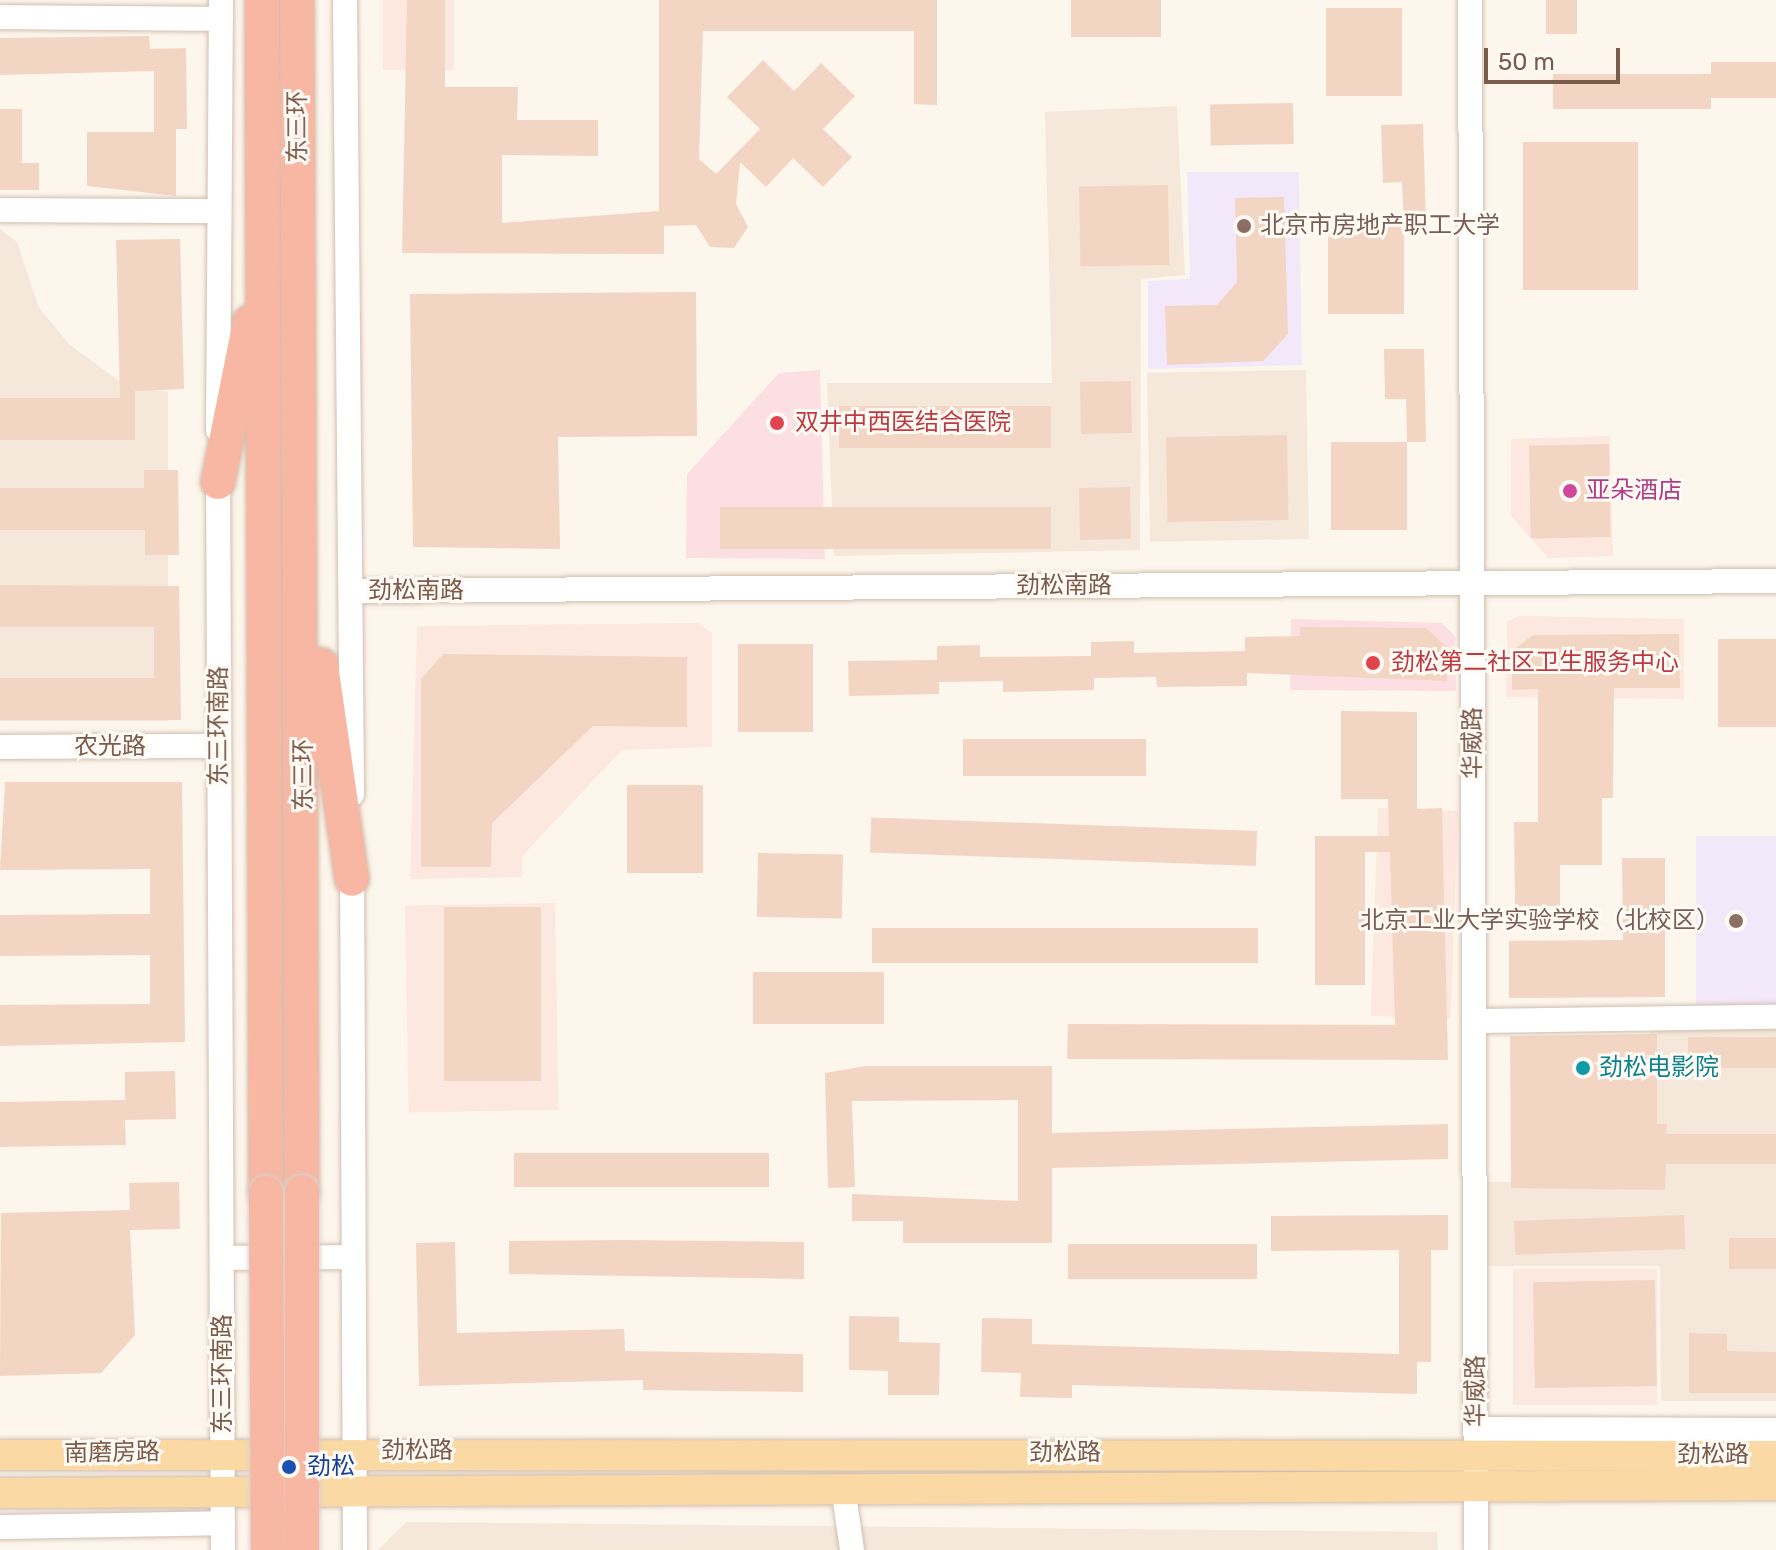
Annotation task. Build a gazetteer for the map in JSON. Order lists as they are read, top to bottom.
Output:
{
  "streets": {
    "highway": ["东三环"],
    "main road": ["劲松路", "南磨房路"],
    "street": [
      "劲松南路",
      "东三环南路",
      "华威路",
      "农光路"
    ]
  },
  "crossings": [
    ["劲松南路", "华威路"],
    ["东三环南路", "农光路"],
    ["东三环南路", "劲松路"],
    ["东三环南路", "南磨房路"],
    ["华威路", "劲松路"],
    ["劲松路", "南磨房路"]
  ],
  "places": [
    "北京市房地产职工大学",
    "双井中西医结合医院",
    "亚朵酒店",
    "劲松第二社区卫生服务中心",
    "北京工业大学实验学校（北校区）",
    "劲松电影院",
    "劲松"
  ],
  "scale_bar": "50 m"
}
